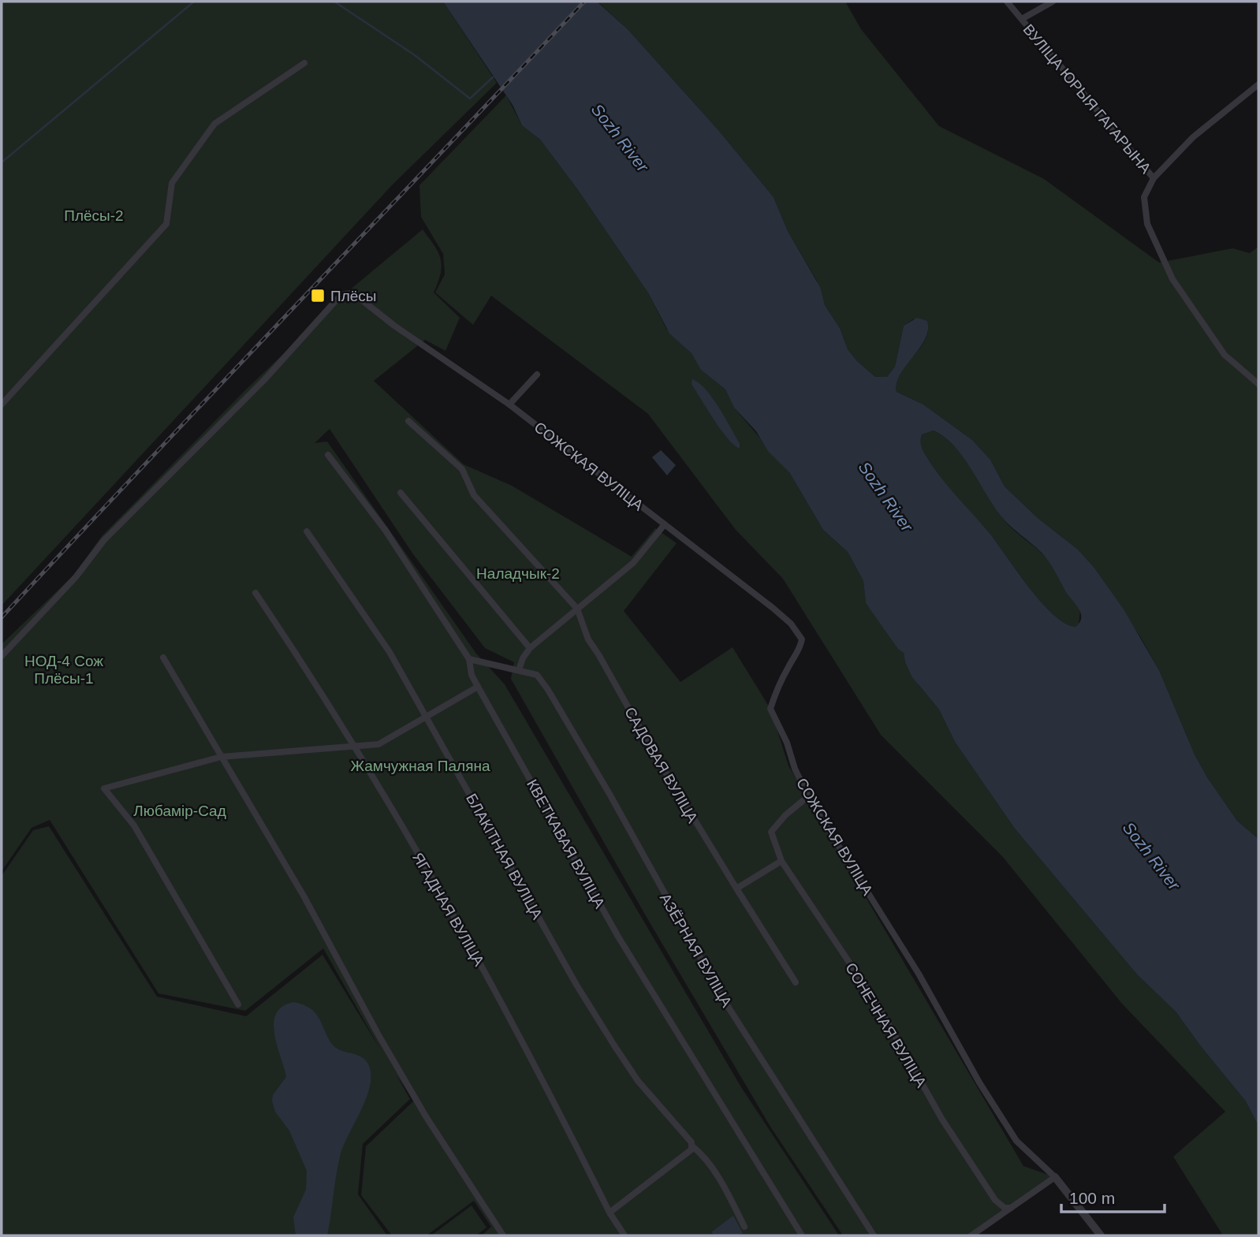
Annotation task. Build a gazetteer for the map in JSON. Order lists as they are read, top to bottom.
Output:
{
  "streets": {
    "street": [
      "ВУЛІЦА ЮРЫЯ ГАГАРЫНА",
      "СОЖСКАЯ ВУЛІЦА",
      "САДОВАЯ ВУЛІЦА",
      "КВЕТКАВАЯ ВУЛІЦА",
      "БЛАКІТНАЯ ВУЛІЦА",
      "ЯГАДНАЯ ВУЛІЦА",
      "АЗЁРНАЯ ВУЛІЦА",
      "СОНЕЧНАЯ ВУЛІЦА"
    ]
  },
  "crossings": [
    ["СОЖСКАЯ ВУЛІЦА", "СОНЕЧНАЯ ВУЛІЦА"],
    ["КВЕТКАВАЯ ВУЛІЦА", "АЗЁРНАЯ ВУЛІЦА"]
  ],
  "water": ["Sozh River"],
  "parks": [
    "Плёсы-2",
    "Наладчык-2",
    "НОД-4 Сож Плёсы-1",
    "Жамчужная Паляна",
    "Любамір-Сад"
  ],
  "places": {
    "transit": ["Плёсы"]
  },
  "scale_bar": "100 m"
}
